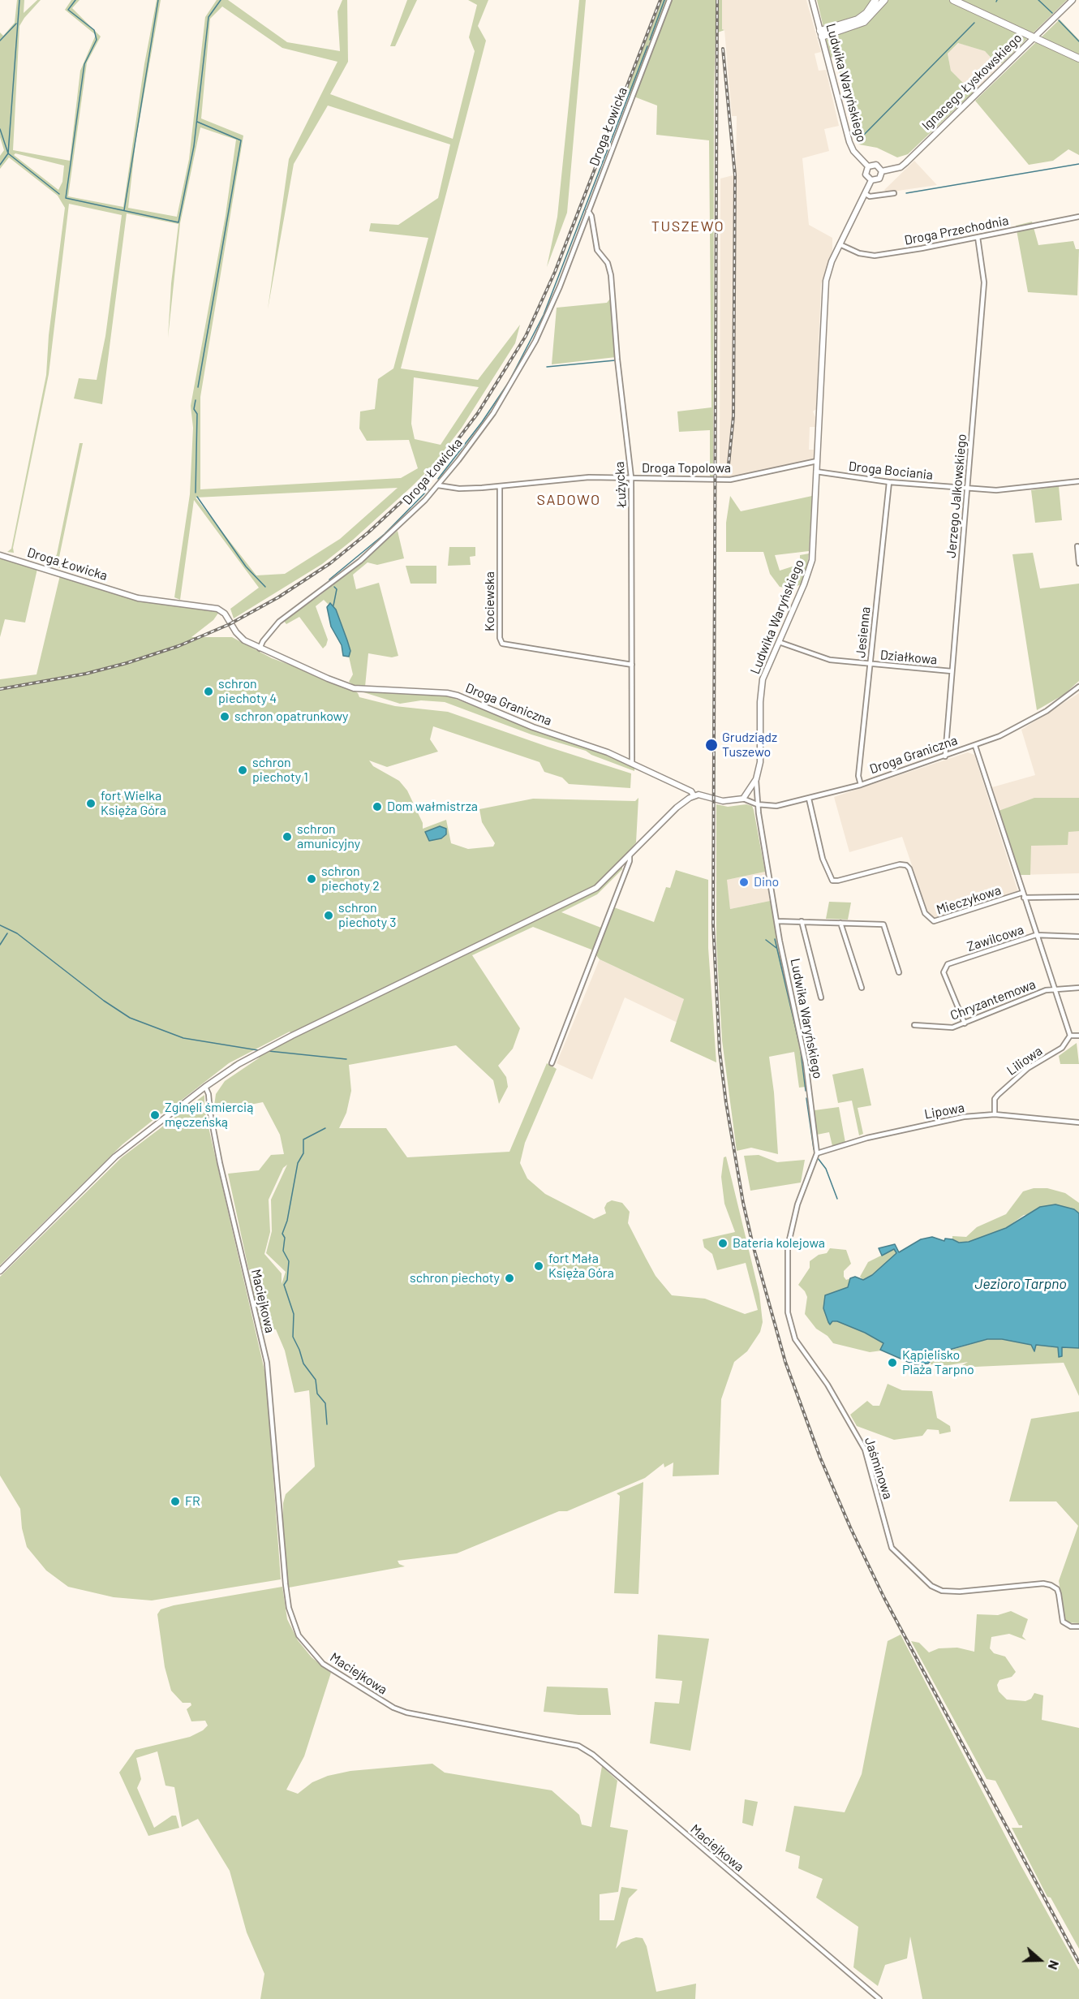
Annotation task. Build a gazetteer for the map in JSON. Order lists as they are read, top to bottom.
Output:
{
  "streets": {
    "street": [
      "Ignacego Łyskowskiego",
      "Ludwika Waryńskiego",
      "Droga Łowicka",
      "Droga Przechodnia",
      "Droga Topolowa",
      "Droga Bociania",
      "Łużycka",
      "Jerzego Jalkowskiego",
      "Kociewska",
      "Jesienna",
      "Działkowa",
      "Droga Graniczna",
      "Mieczykowa",
      "Zawilcowa",
      "Chryzantemowa",
      "Liliowa",
      "Lipowa",
      "Maciejkowa",
      "Jaśminowa"
    ]
  },
  "crossings": [
    ["Ignacego Łyskowskiego", "Ludwika Waryńskiego"],
    ["Ludwika Waryńskiego", "Droga Przechodnia"],
    ["Ludwika Waryńskiego", "Droga Topolowa"],
    ["Ludwika Waryńskiego", "Droga Bociania"],
    ["Ludwika Waryńskiego", "Działkowa"],
    ["Ludwika Waryńskiego", "Droga Graniczna"],
    ["Ludwika Waryńskiego", "Lipowa"],
    ["Ludwika Waryńskiego", "Jaśminowa"],
    ["Droga Łowicka", "Droga Topolowa"],
    ["Droga Łowicka", "Łużycka"],
    ["Droga Łowicka", "Droga Graniczna"],
    ["Droga Przechodnia", "Jerzego Jalkowskiego"],
    ["Droga Topolowa", "Łużycka"],
    ["Droga Topolowa", "Kociewska"],
    ["Droga Bociania", "Jerzego Jalkowskiego"],
    ["Droga Bociania", "Jesienna"],
    ["Łużycka", "Kociewska"],
    ["Łużycka", "Droga Graniczna"],
    ["Jerzego Jalkowskiego", "Działkowa"],
    ["Jerzego Jalkowskiego", "Droga Graniczna"],
    ["Jesienna", "Działkowa"],
    ["Jesienna", "Droga Graniczna"],
    ["Droga Graniczna", "Mieczykowa"],
    ["Mieczykowa", "Zawilcowa"],
    ["Mieczykowa", "Chryzantemowa"],
    ["Mieczykowa", "Liliowa"],
    ["Zawilcowa", "Chryzantemowa"],
    ["Liliowa", "Lipowa"],
    ["Lipowa", "Jaśminowa"]
  ],
  "districts": ["TUSZEWO", "SADOWO"],
  "water": ["Jezioro Tarpno"],
  "places": [
    "schron piechoty 4",
    "schron opatrunkowy",
    "Grudziądz Tuszewo",
    "schron piechoty 1",
    "fort Wielka Księża Góra",
    "Dom wałmistrza",
    "schron amunicyjny",
    "schron piechoty 2",
    "Dino",
    "schron piechoty 3",
    "Zginęli śmiercią męczeńską",
    "Bateria kolejowa",
    "fort Mała Księża Góra",
    "schron piechoty",
    "Kąpielisko Plaża Tarpno",
    "FR"
  ],
  "north": "right"
}
